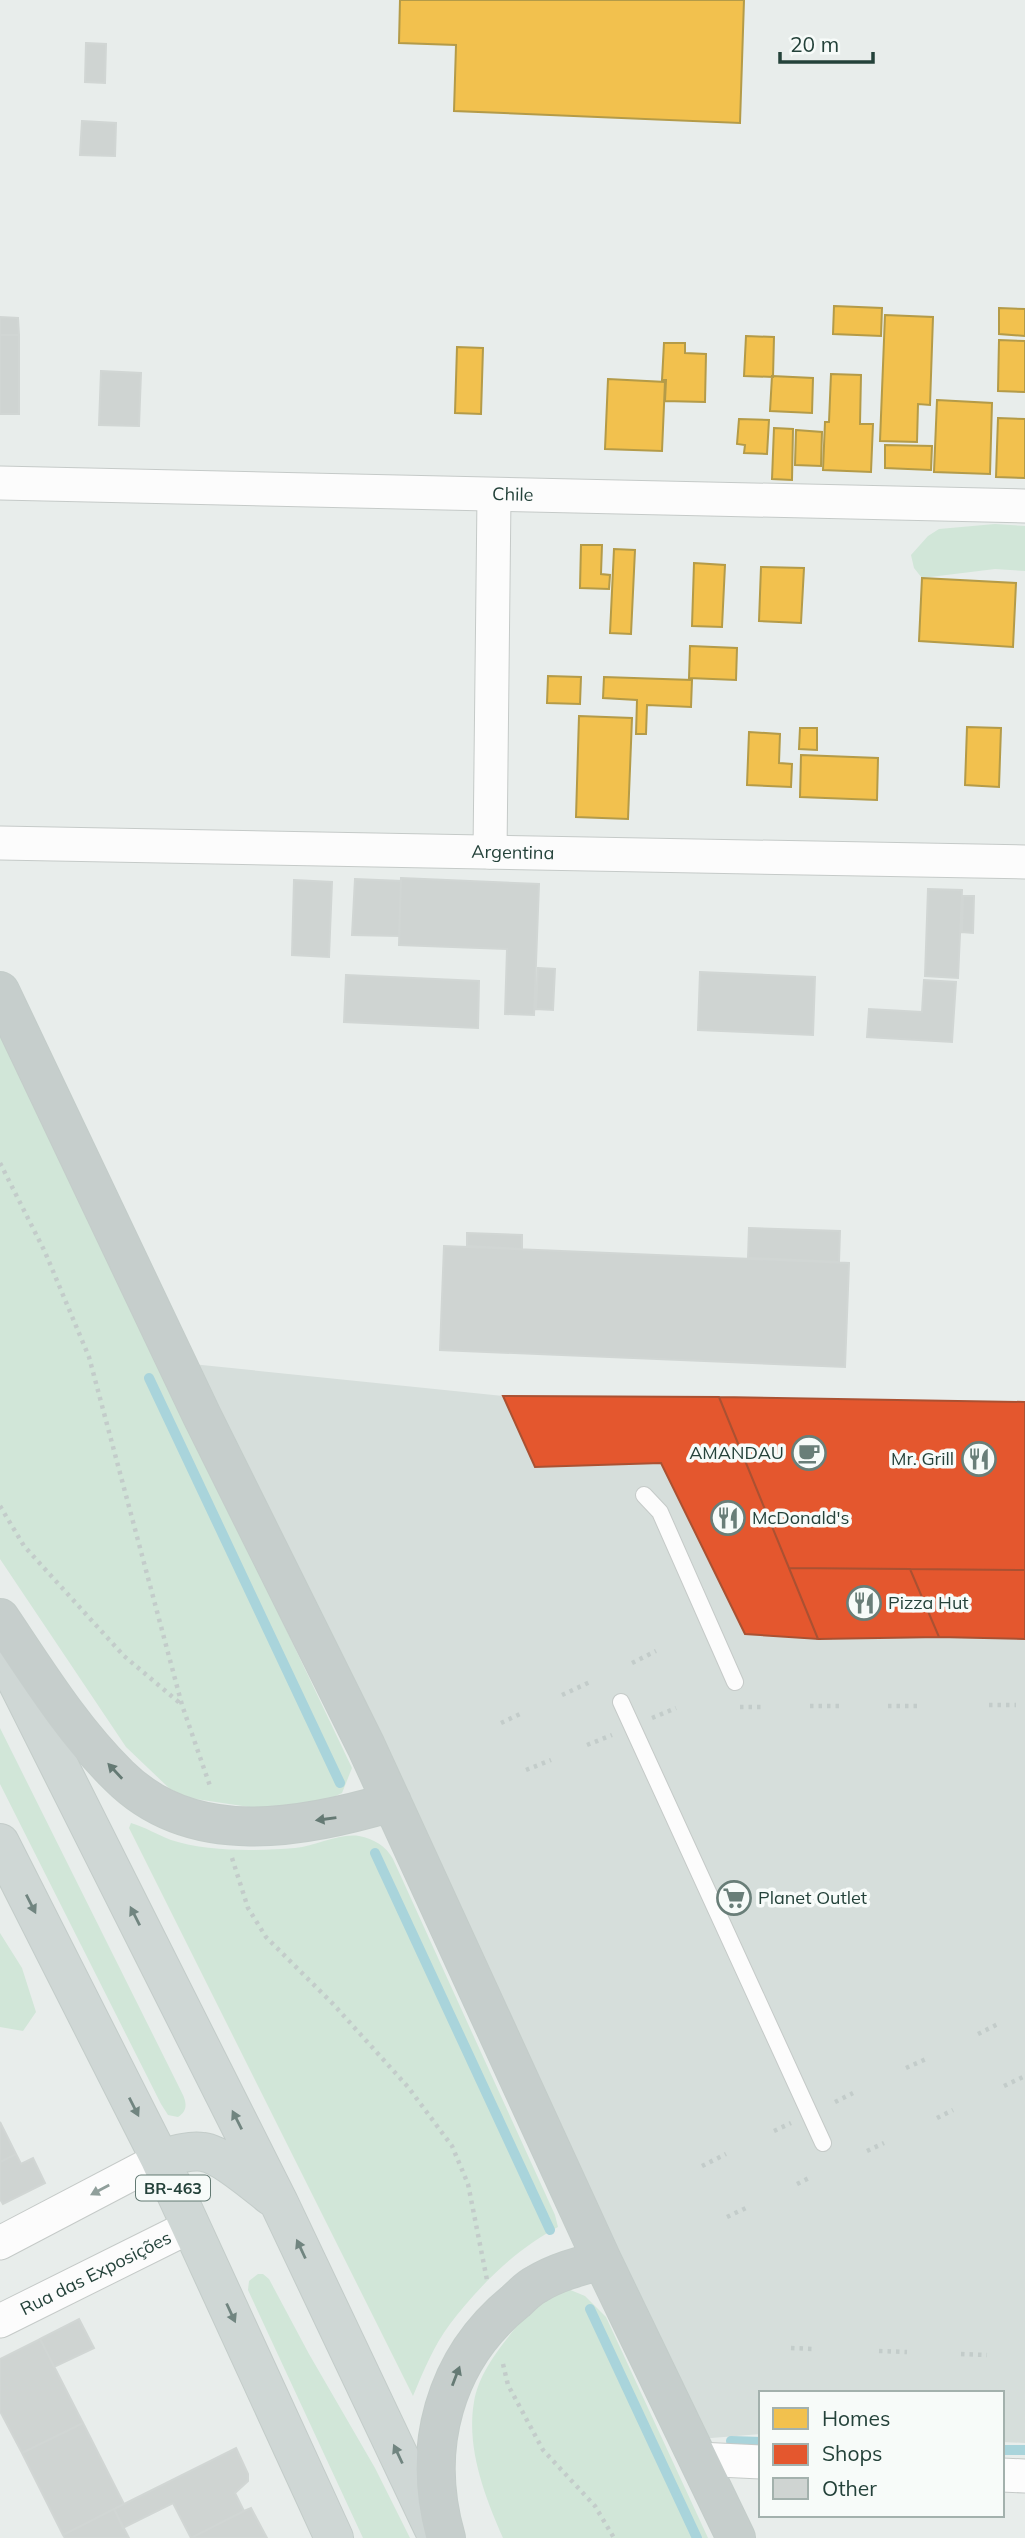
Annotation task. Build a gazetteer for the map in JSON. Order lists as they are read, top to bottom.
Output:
{
  "streets": {
    "main road": ["BR-463"],
    "street": ["Chile", "Argentina", "Rua das Exposições"]
  },
  "crossings": [
    ["BR-463", "Rua das Exposições"]
  ],
  "places": {
    "cafe": ["AMANDAU"],
    "restaurant": ["Mr. Grill", "McDonald's", "Pizza Hut"],
    "supermarket": ["Planet Outlet"]
  },
  "legend": ["Homes", "Shops", "Other"],
  "scale_bar": "20 m"
}
